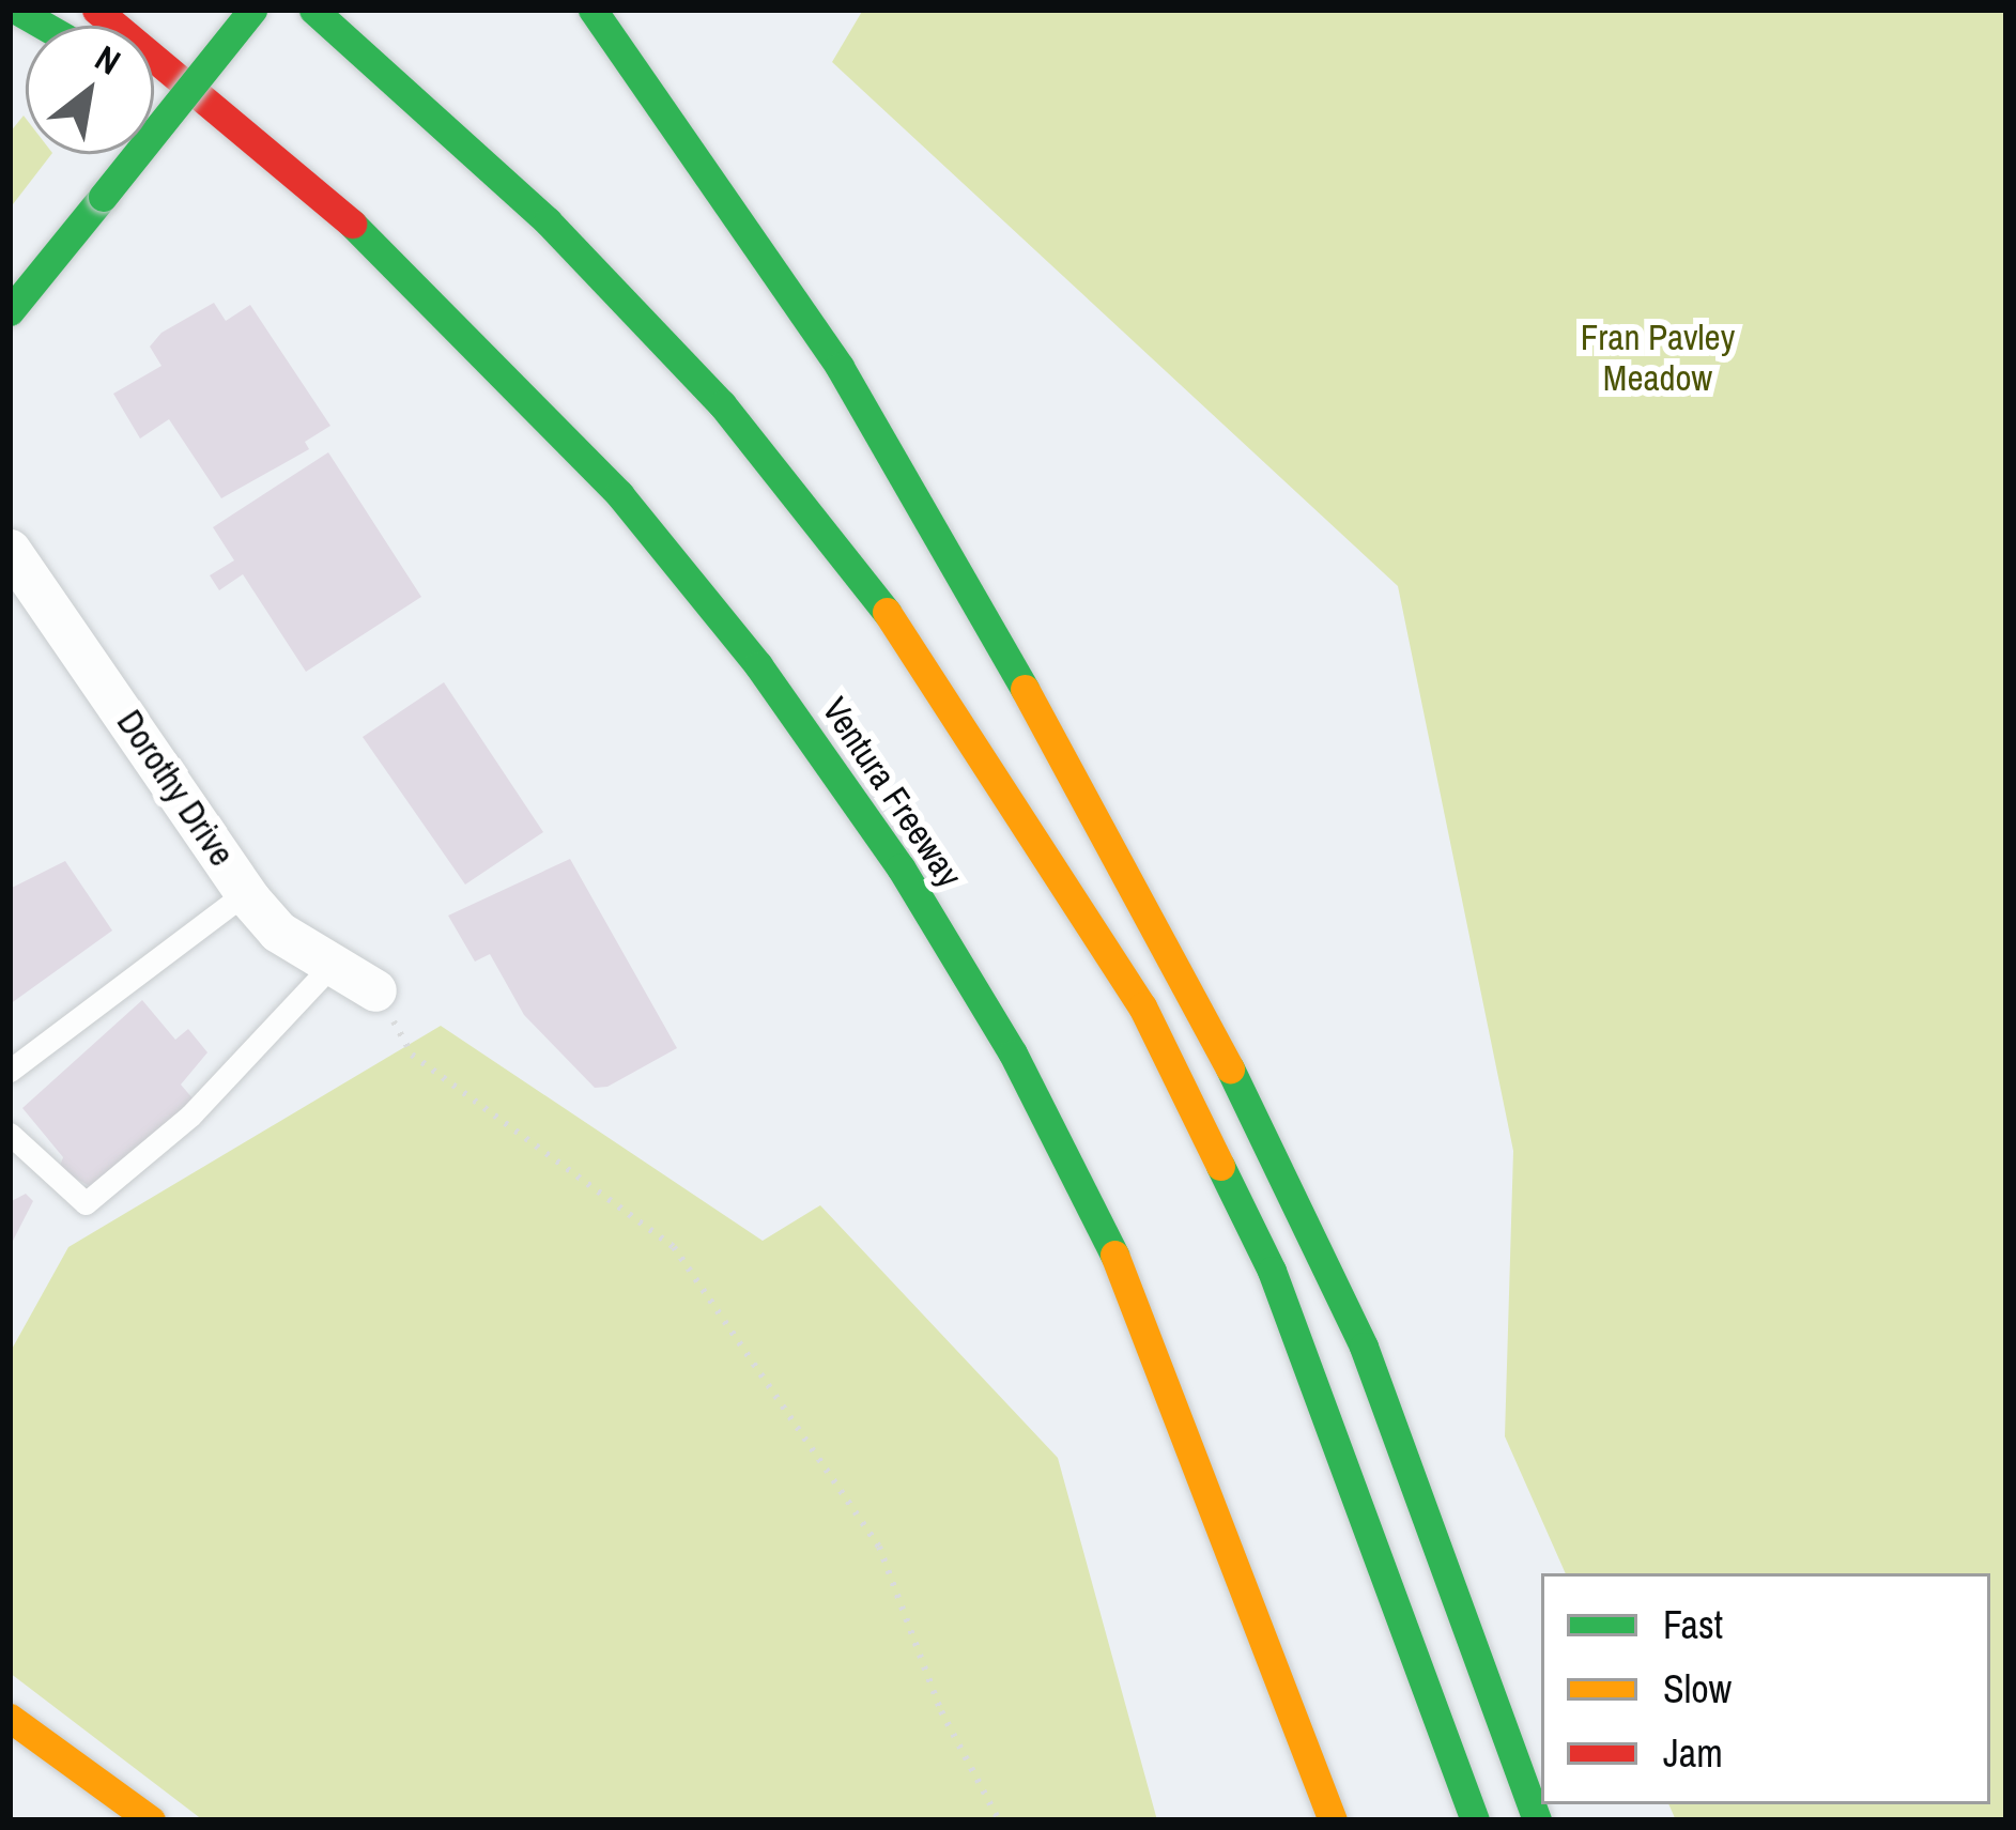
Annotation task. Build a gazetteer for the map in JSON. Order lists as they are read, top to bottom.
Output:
{
  "streets": {
    "main road": ["Ventura Freeway"],
    "street": ["Dorothy Drive"]
  },
  "parks": ["Fran Pavley Meadow"],
  "legend": ["Fast", "Slow", "Jam"],
  "north": "top right"
}
